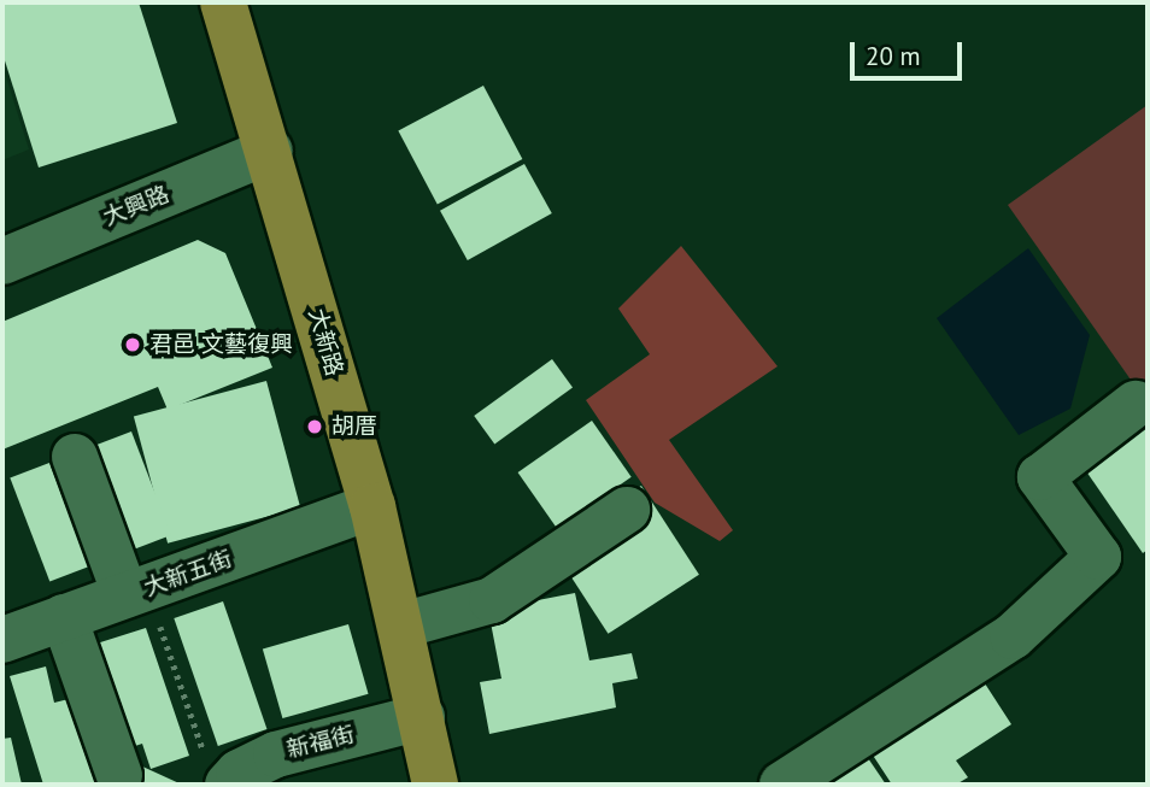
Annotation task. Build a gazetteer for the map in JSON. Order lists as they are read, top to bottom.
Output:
{
  "streets": {
    "main road": ["大新路"],
    "street": ["大興路", "大新五街", "新福街"]
  },
  "crossings": [
    ["大興路", "大新路"],
    ["大新路", "大新五街"],
    ["大新路", "新福街"]
  ],
  "places": ["君邑 文藝復興", "胡厝"],
  "scale_bar": "20 m"
}
